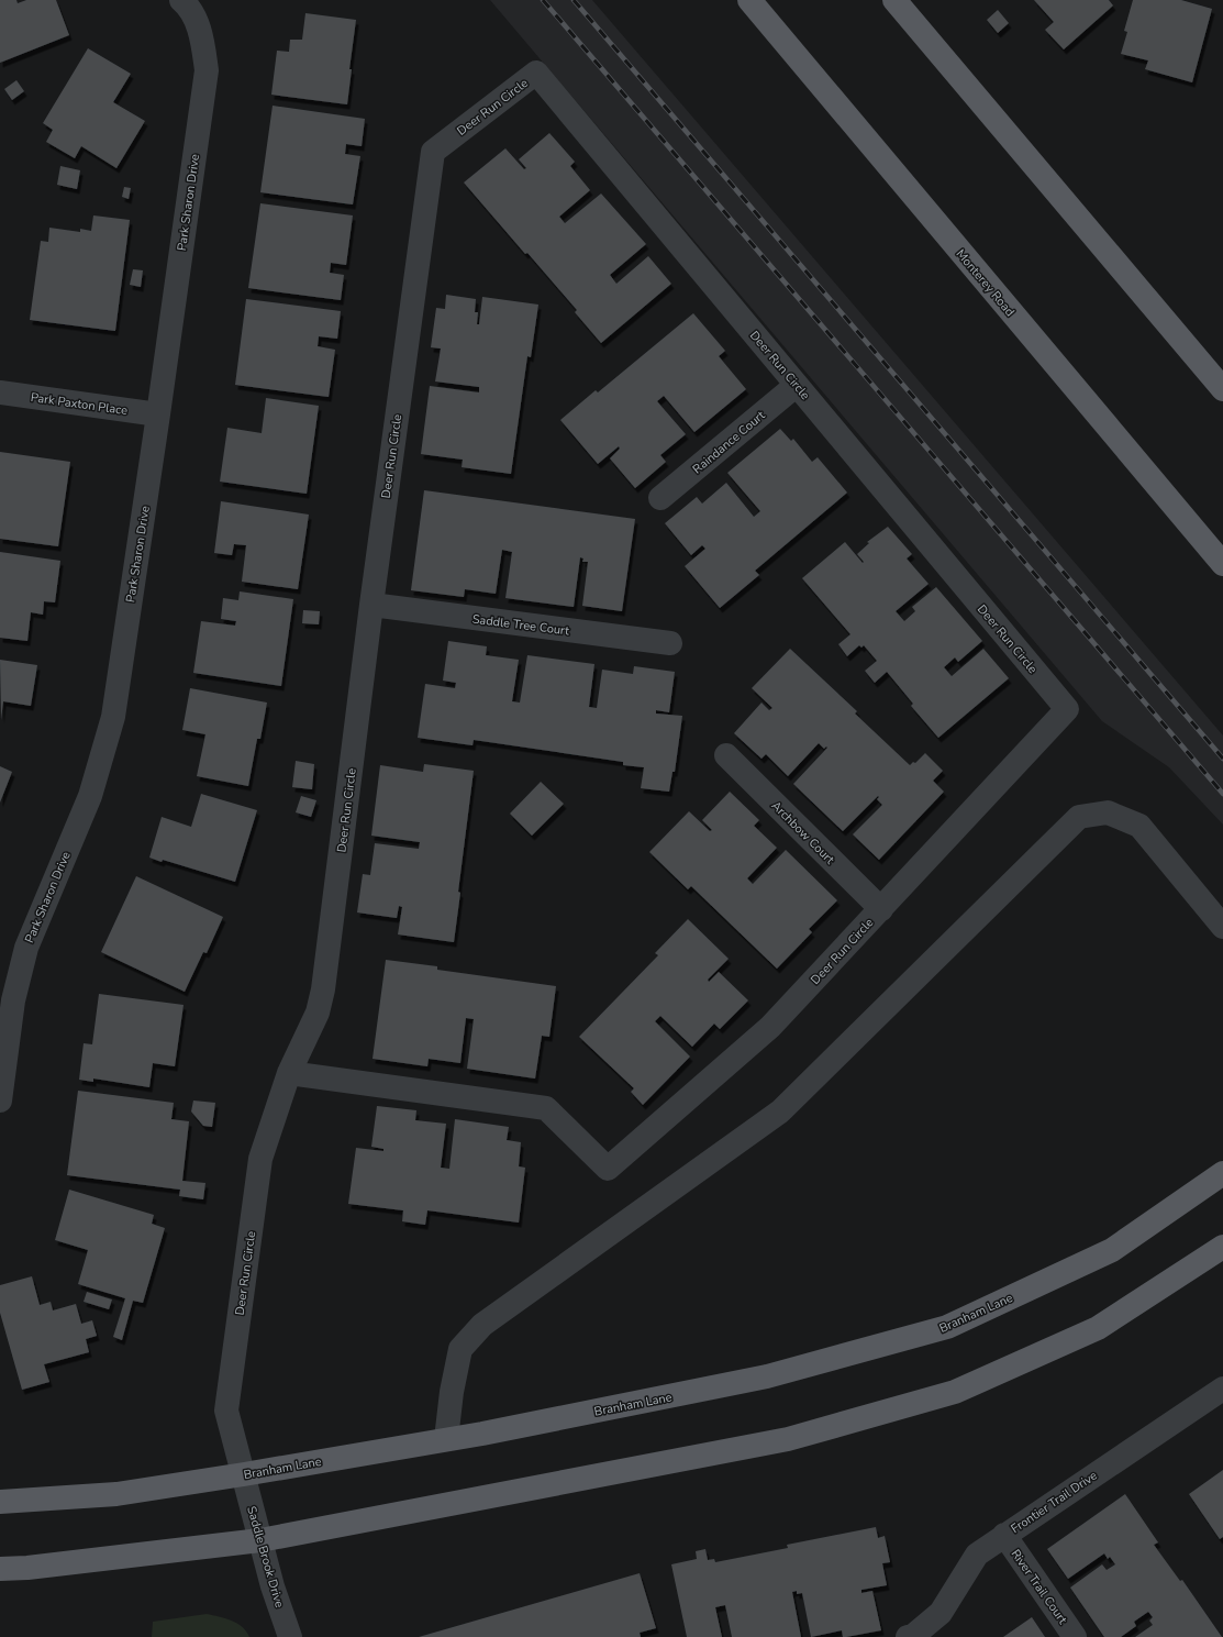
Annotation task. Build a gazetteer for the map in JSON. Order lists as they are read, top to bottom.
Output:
{
  "streets": {
    "main road": ["Monterey Road", "Branham Lane"],
    "street": [
      "Deer Run Circle",
      "Park Sharon Drive",
      "Park Paxton Place",
      "Raindance Court",
      "Saddle Tree Court",
      "Archbow Court",
      "Frontier Trail Drive",
      "Saddle Brook Drive",
      "River Trail Court"
    ]
  },
  "crossings": [
    ["Deer Run Circle", "Raindance Court"],
    ["Deer Run Circle", "Saddle Tree Court"],
    ["Deer Run Circle", "Archbow Court"],
    ["Deer Run Circle", "Branham Lane"],
    ["Deer Run Circle", "Saddle Brook Drive"],
    ["Park Sharon Drive", "Park Paxton Place"],
    ["Branham Lane", "Saddle Brook Drive"],
    ["Frontier Trail Drive", "River Trail Court"]
  ]
}
